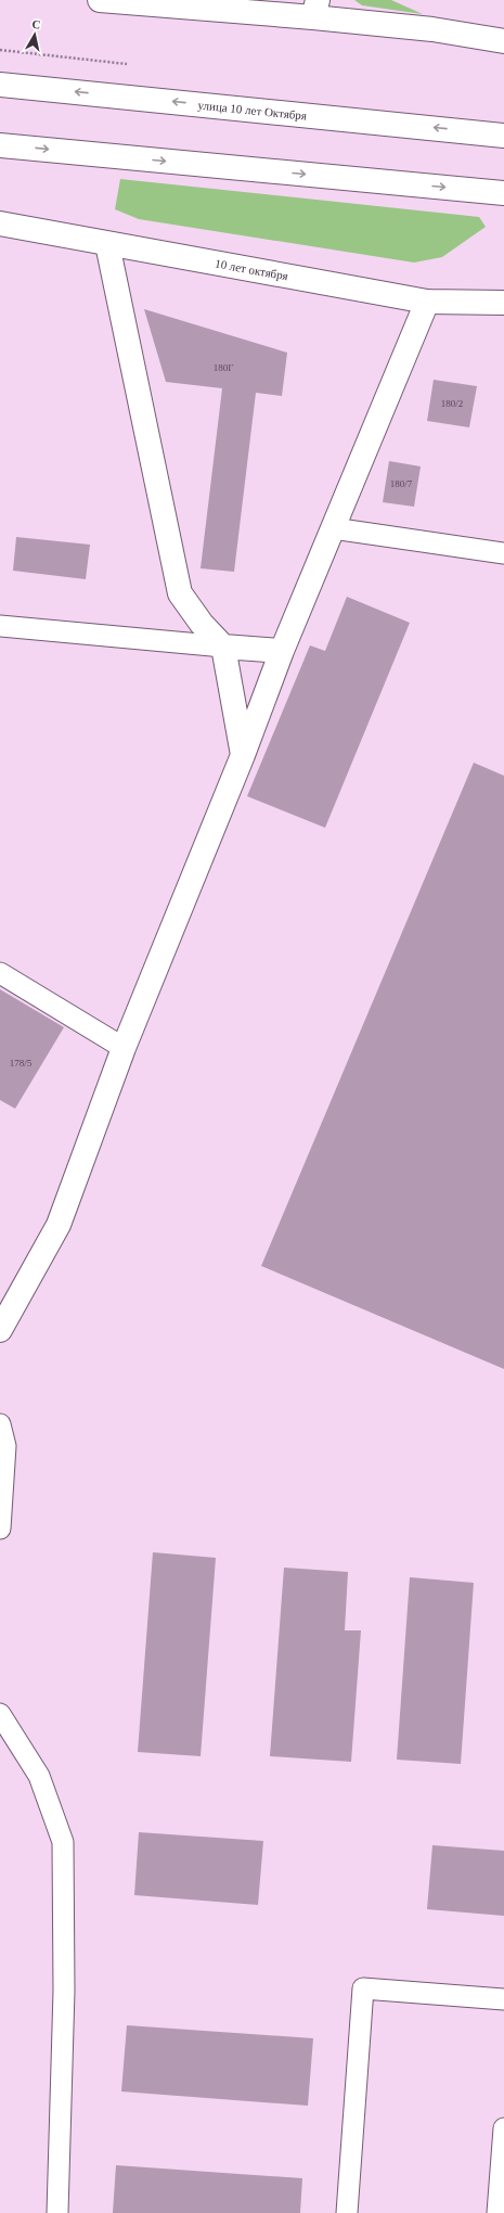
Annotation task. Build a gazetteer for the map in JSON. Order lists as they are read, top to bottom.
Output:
{
  "streets": {
    "street": ["улица 10 лет Октября", "10 лет октября"]
  },
  "house_numbers": [
    "180Г",
    "180/2",
    "180/7",
    "178/5"
  ],
  "north": "top"
}
